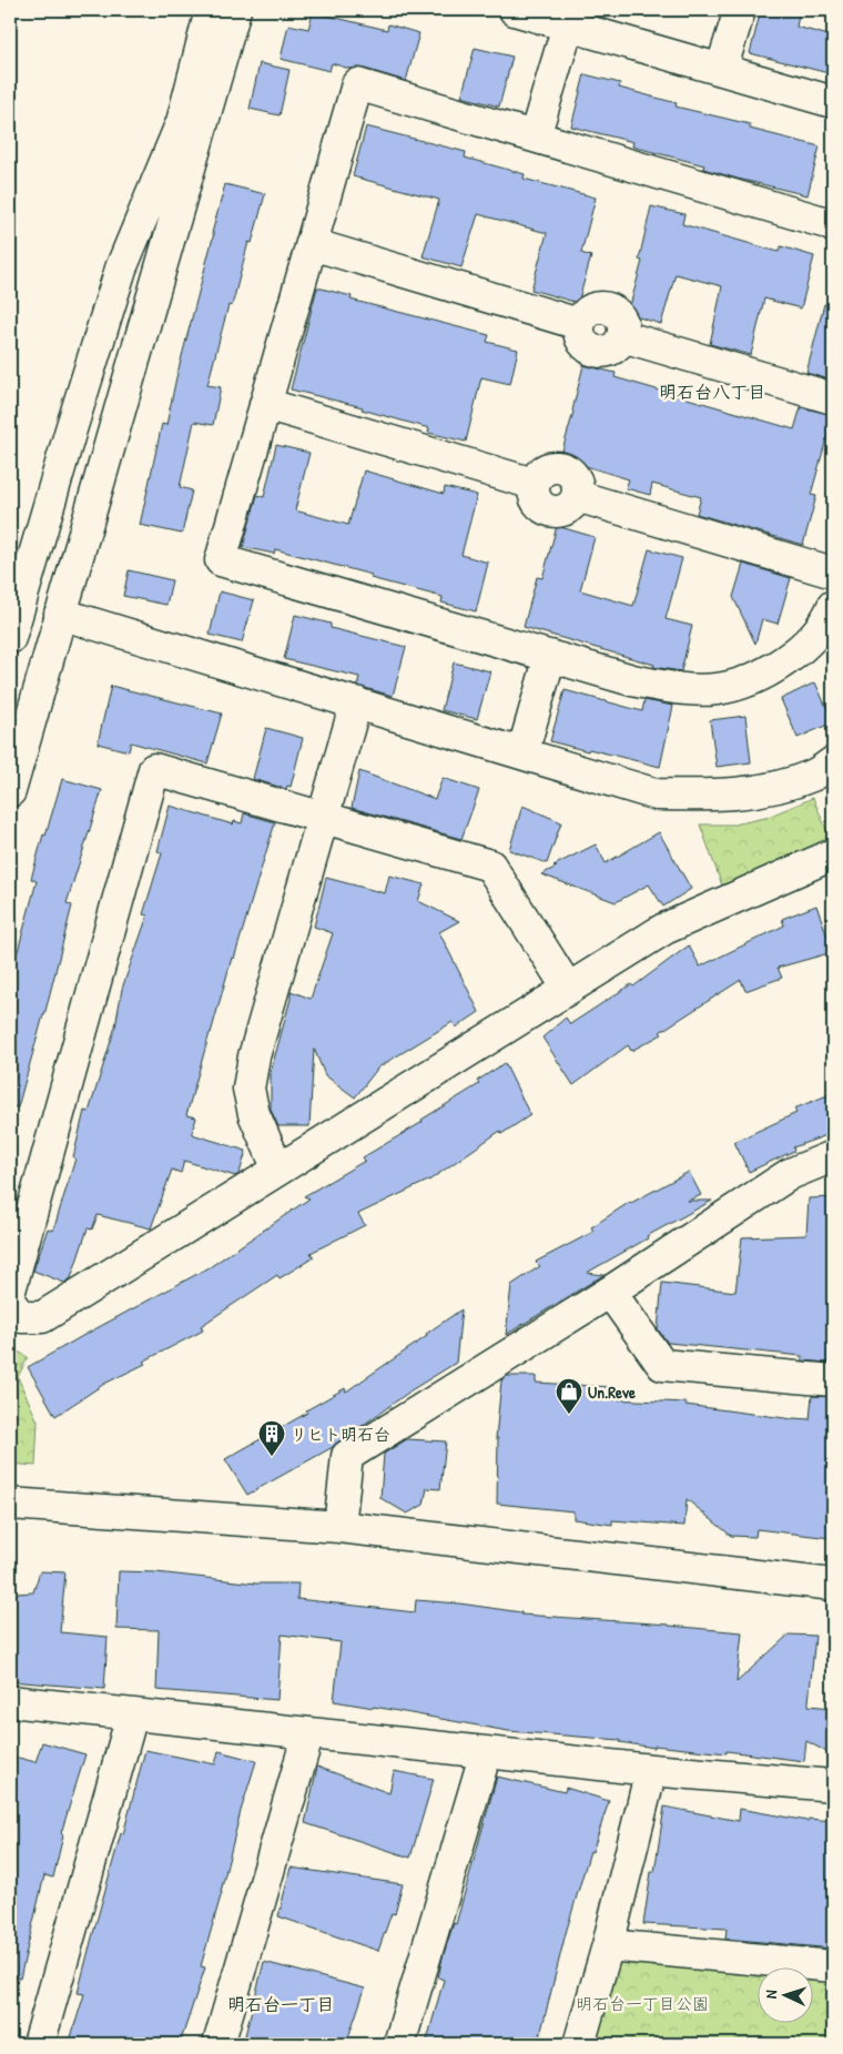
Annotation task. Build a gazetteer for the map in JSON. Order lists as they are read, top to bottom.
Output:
{
  "districts": ["明石台八丁目", "明石台一丁目"],
  "parks": ["明石台一丁目公園"],
  "places": {
    "shop": ["Un.Reve"],
    "building": ["リヒト明石台"]
  },
  "north": "left"
}
